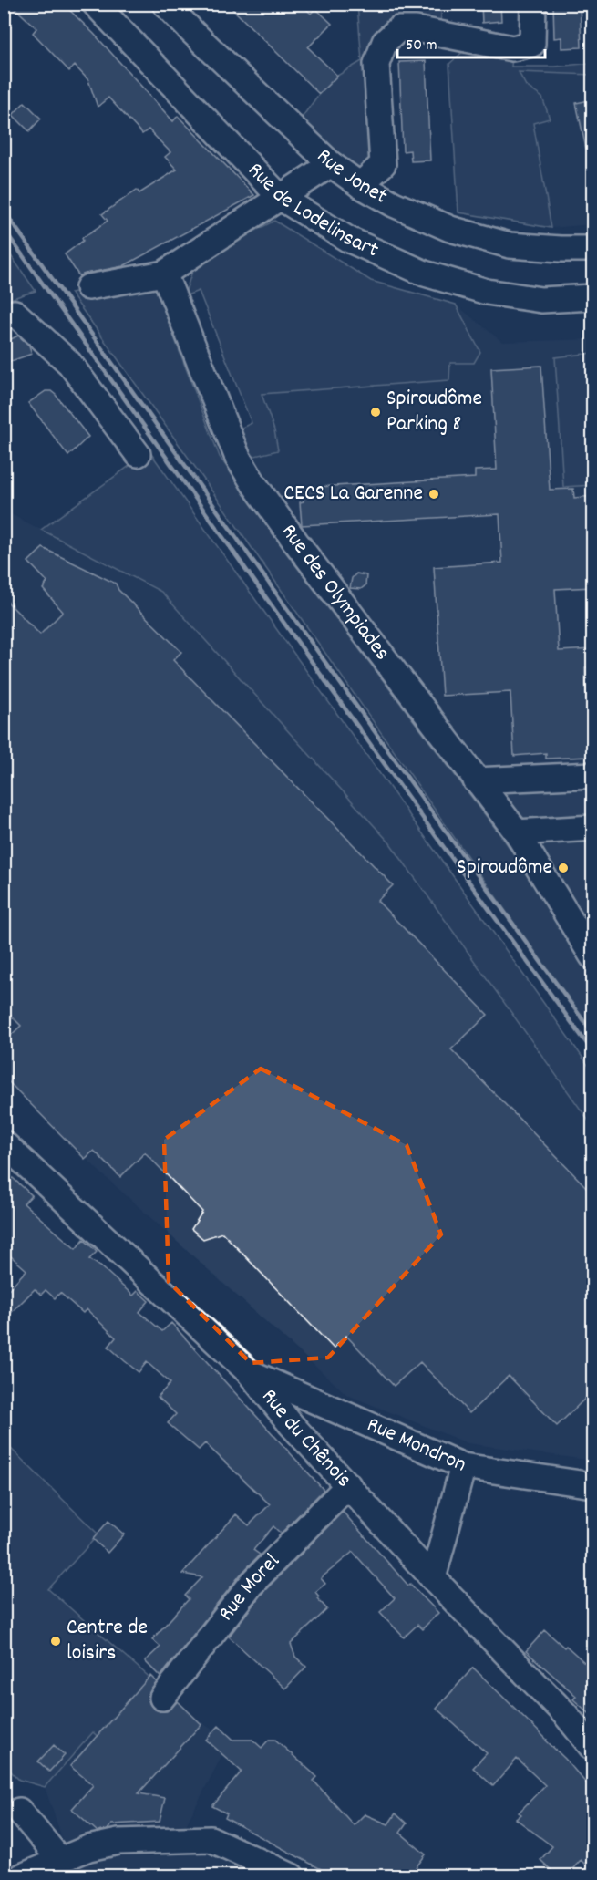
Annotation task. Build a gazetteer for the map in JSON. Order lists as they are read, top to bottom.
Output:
{
  "streets": {
    "street": [
      "Rue Jonet",
      "Rue de Lodelinsart",
      "Rue des Olympiades",
      "Rue du Chênois",
      "Rue Mondron",
      "Rue Morel"
    ]
  },
  "crossings": [
    ["Rue du Chênois", "Rue Mondron"],
    ["Rue du Chênois", "Rue Morel"]
  ],
  "places": [
    "Spiroudôme Parking 8",
    "CECS La Garenne",
    "Spiroudôme",
    "Centre de loisirs"
  ],
  "scale_bar": "50 m"
}
